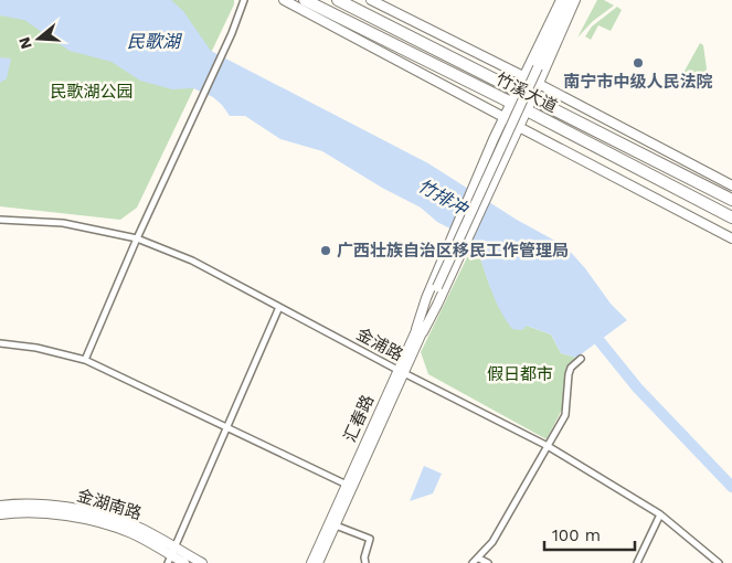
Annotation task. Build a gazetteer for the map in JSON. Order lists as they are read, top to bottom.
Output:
{
  "streets": {
    "highway": ["竹溪大道"],
    "main road": ["汇春路", "金湖南路"],
    "street": ["金浦路"]
  },
  "crossings": [
    ["金浦路", "汇春路"]
  ],
  "water": ["民歌湖", "竹排冲"],
  "parks": ["民歌湖公园", "假日都市"],
  "places": ["南宁市中级人民法院", "广西壮族自治区移民工作管理局"],
  "scale_bar": "100 m",
  "north": "left"
}
